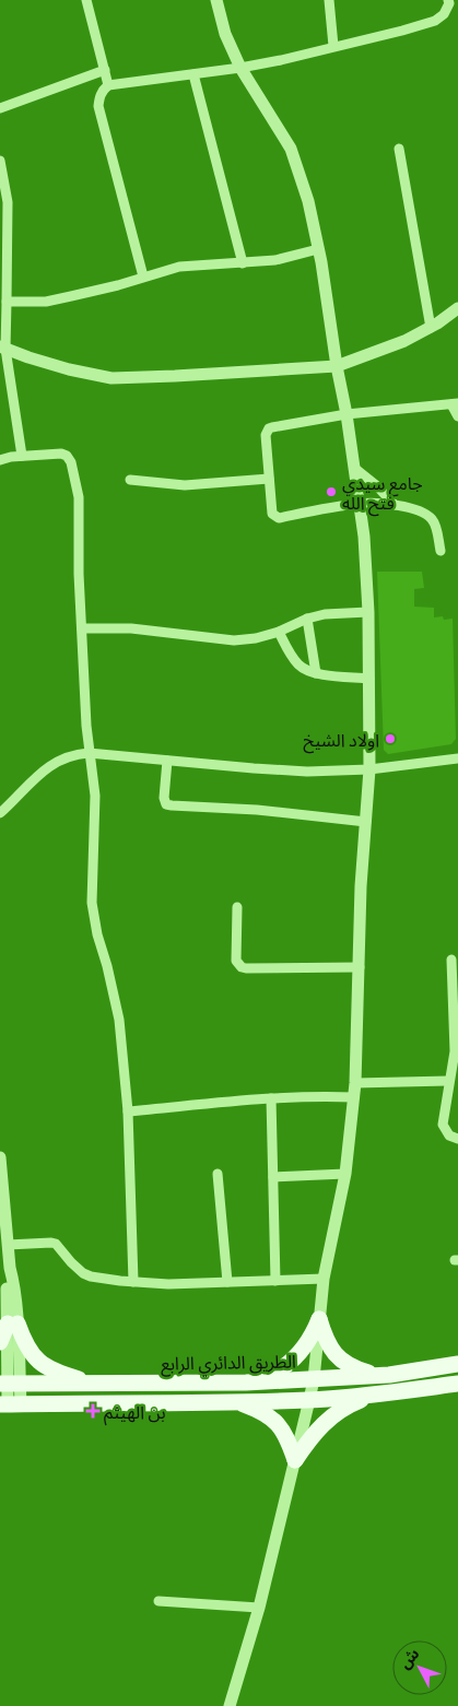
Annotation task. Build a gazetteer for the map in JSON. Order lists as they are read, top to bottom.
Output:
{
  "streets": {
    "main road": ["الطريق الدائري الرابع"]
  },
  "places": {
    "other": ["جامع سيدي فتح الله", "اولاد الشيخ"],
    "health": ["بن الهيثم"]
  },
  "north": "top left"
}
